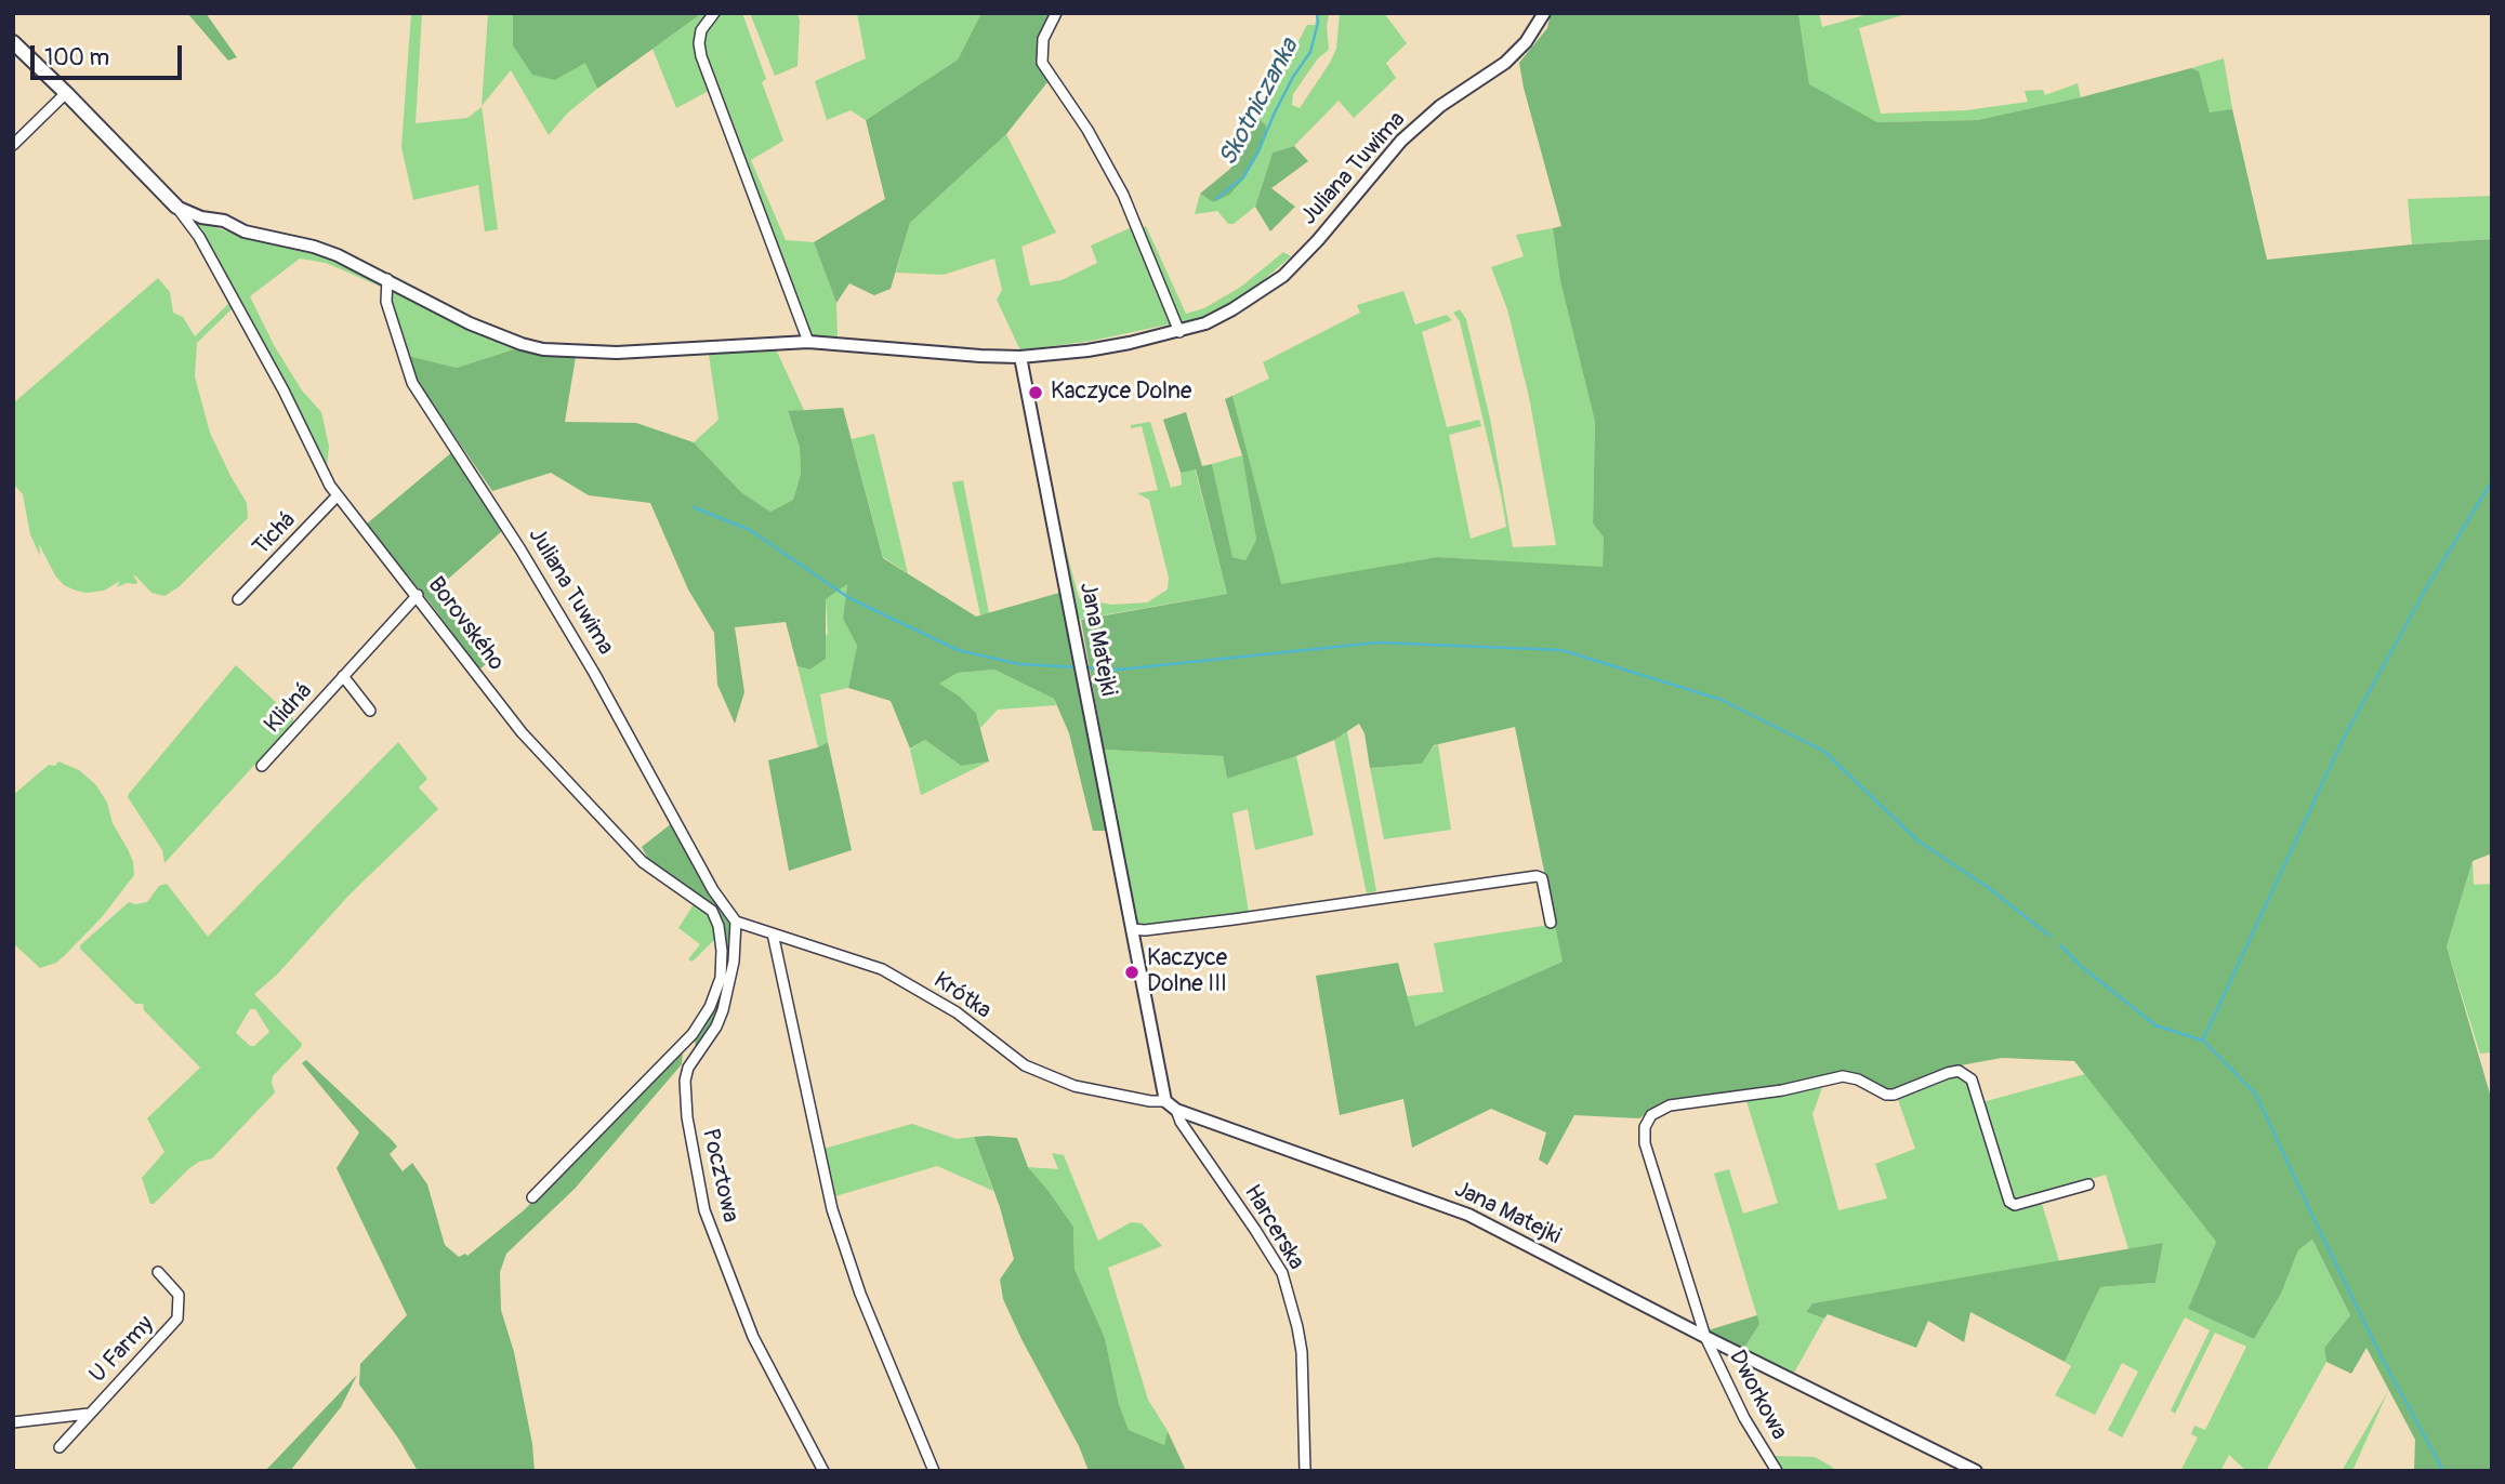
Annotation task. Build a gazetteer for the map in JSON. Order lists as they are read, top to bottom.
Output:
{
  "streets": {
    "main road": ["Borovského"],
    "street": [
      "Juliana Tuwima",
      "Tichá",
      "Jana Matejki",
      "Klidná",
      "Krótka",
      "Pocztowa",
      "Harcerska",
      "U Farmy",
      "Dworkowa"
    ]
  },
  "crossings": [
    ["Juliana Tuwima", "Borovského"],
    ["Juliana Tuwima", "Jana Matejki"],
    ["Juliana Tuwima", "Krótka"],
    ["Juliana Tuwima", "Pocztowa"],
    ["Tichá", "Borovského"],
    ["Borovského", "Klidná"],
    ["Jana Matejki", "Krótka"],
    ["Jana Matejki", "Harcerska"],
    ["Jana Matejki", "Dworkowa"],
    ["Krótka", "Pocztowa"]
  ],
  "water": ["Skotniczanka"],
  "places": ["Kaczyce Dolne", "Kaczyce Dolne III"],
  "scale_bar": "100 m"
}
